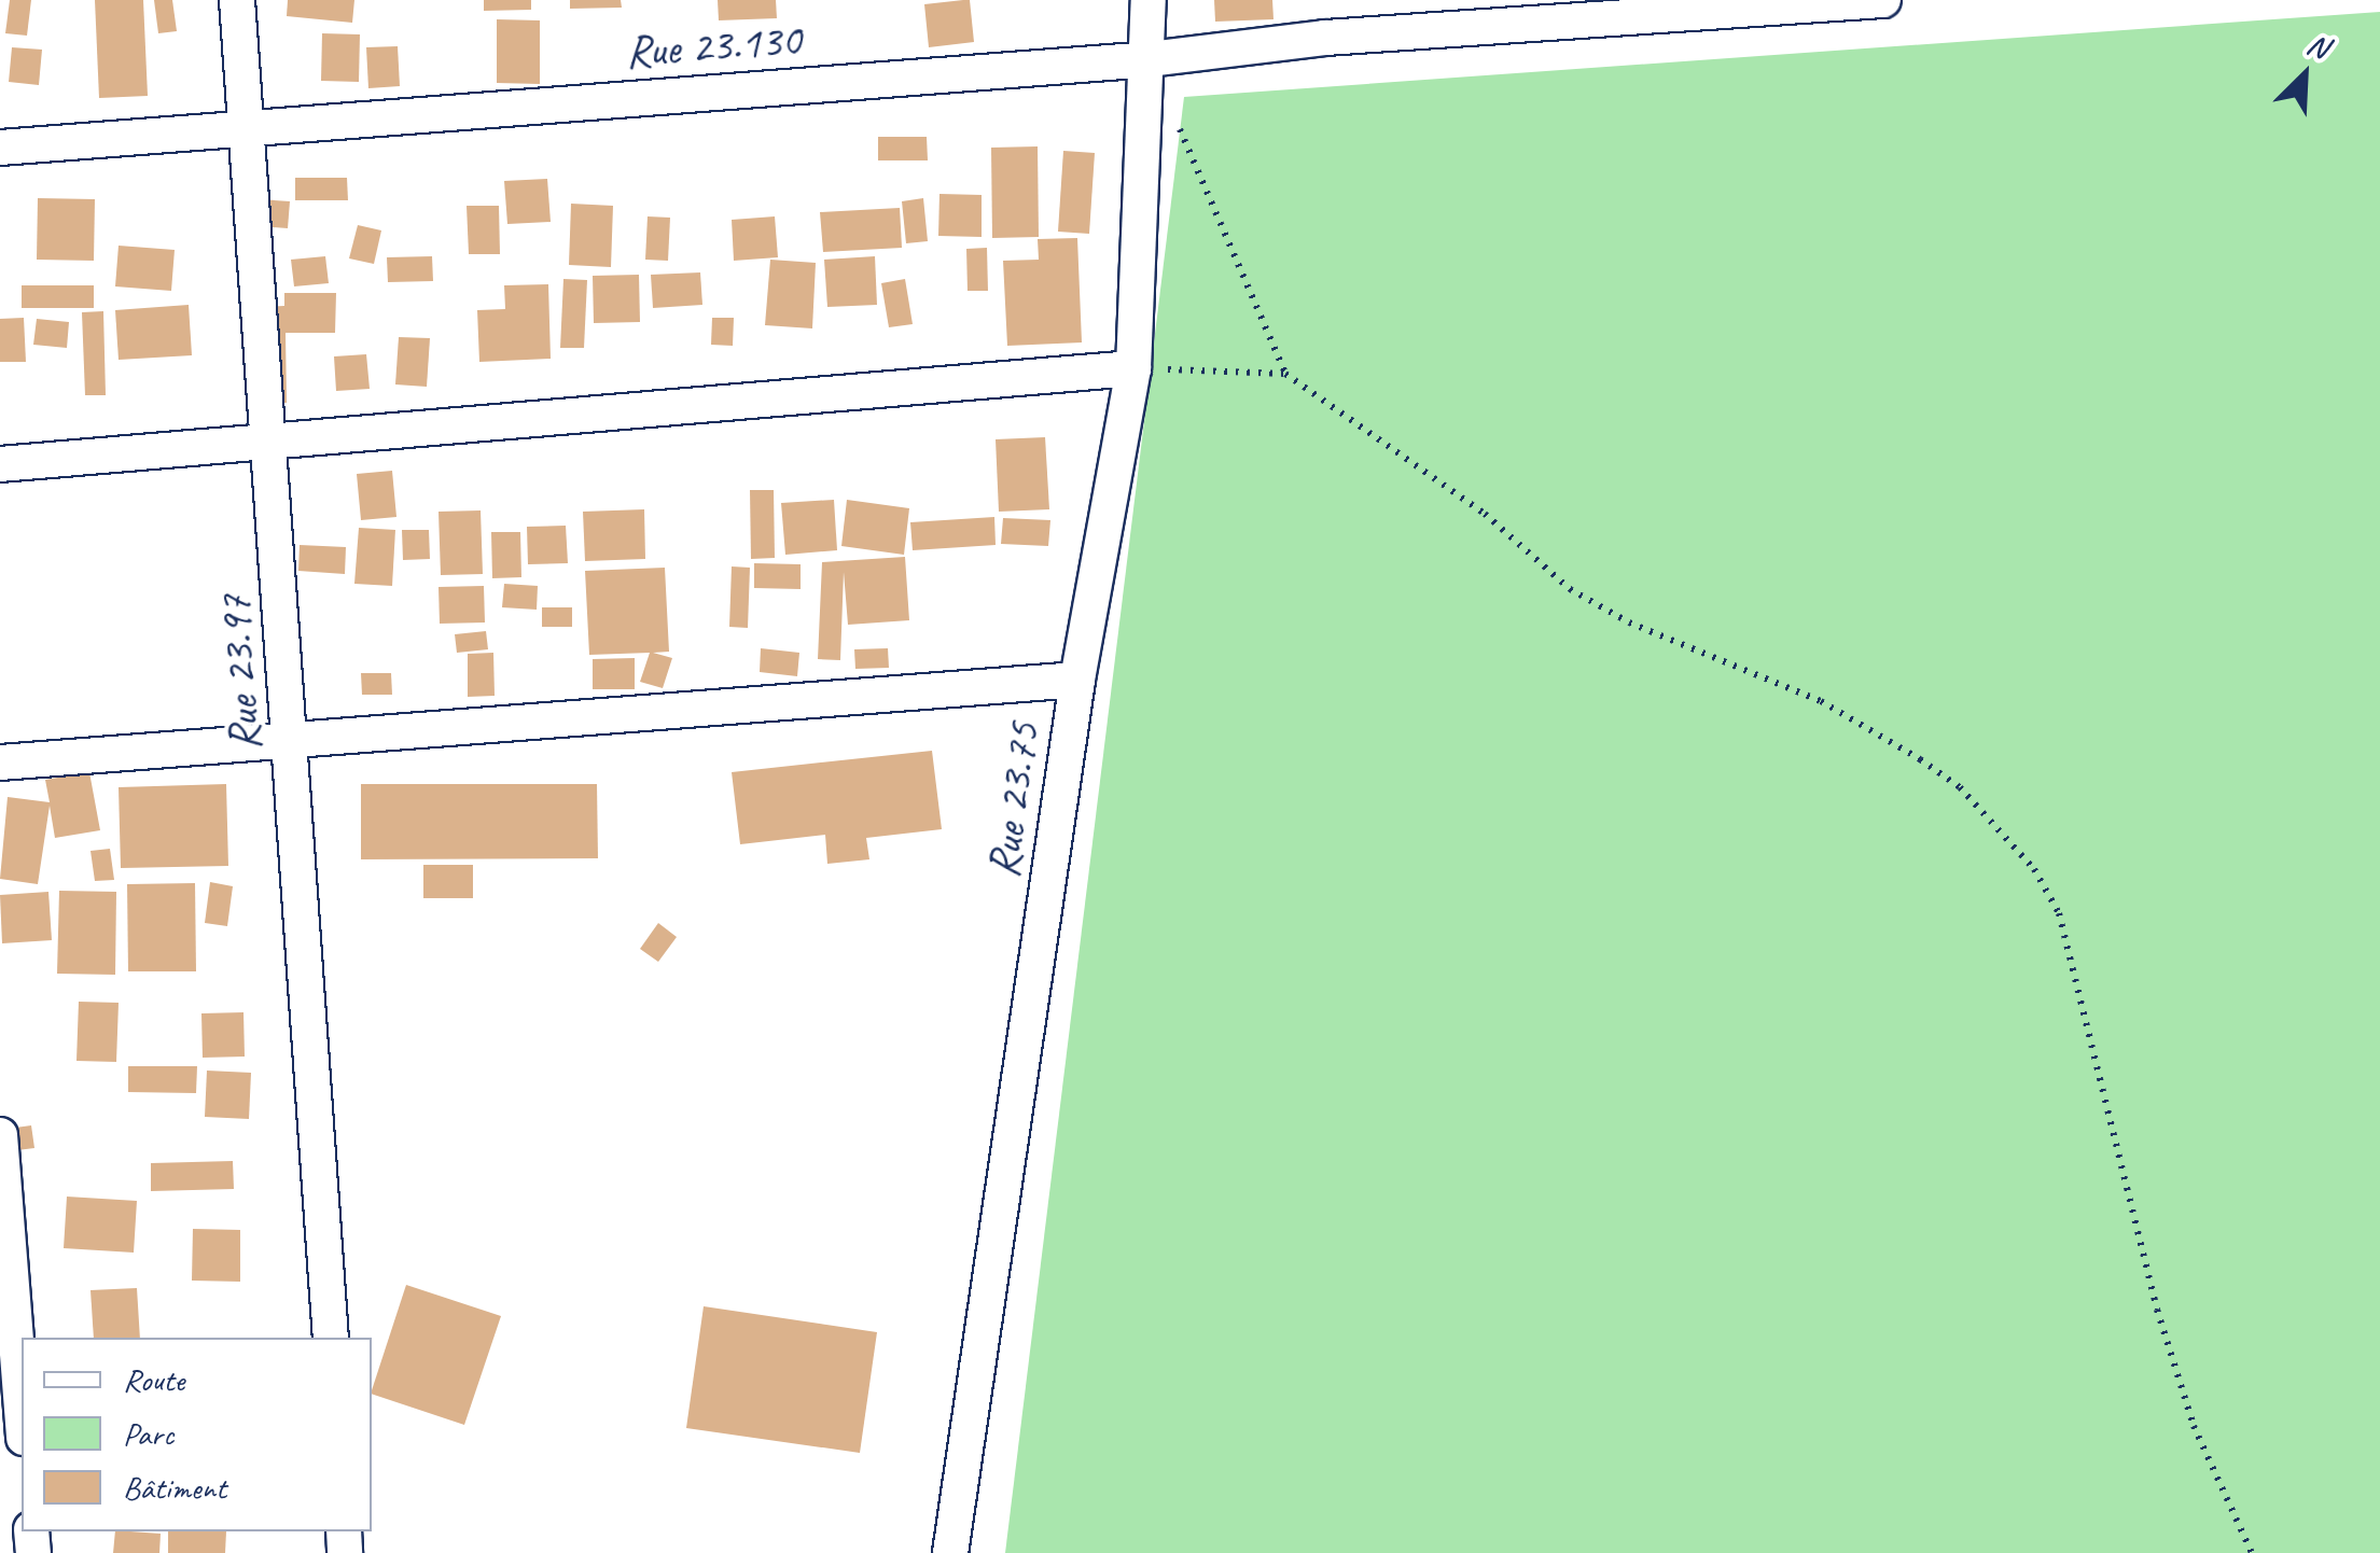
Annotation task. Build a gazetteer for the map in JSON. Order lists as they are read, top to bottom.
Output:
{
  "streets": {
    "street": ["Rue 23.130", "Rue 23.97", "Rue 23.75"]
  },
  "crossings": [
    ["Rue 23.130", "Rue 23.97"],
    ["Rue 23.130", "Rue 23.75"]
  ],
  "legend": ["Route", "Parc", "Bâtiment"],
  "north": "top right"
}
